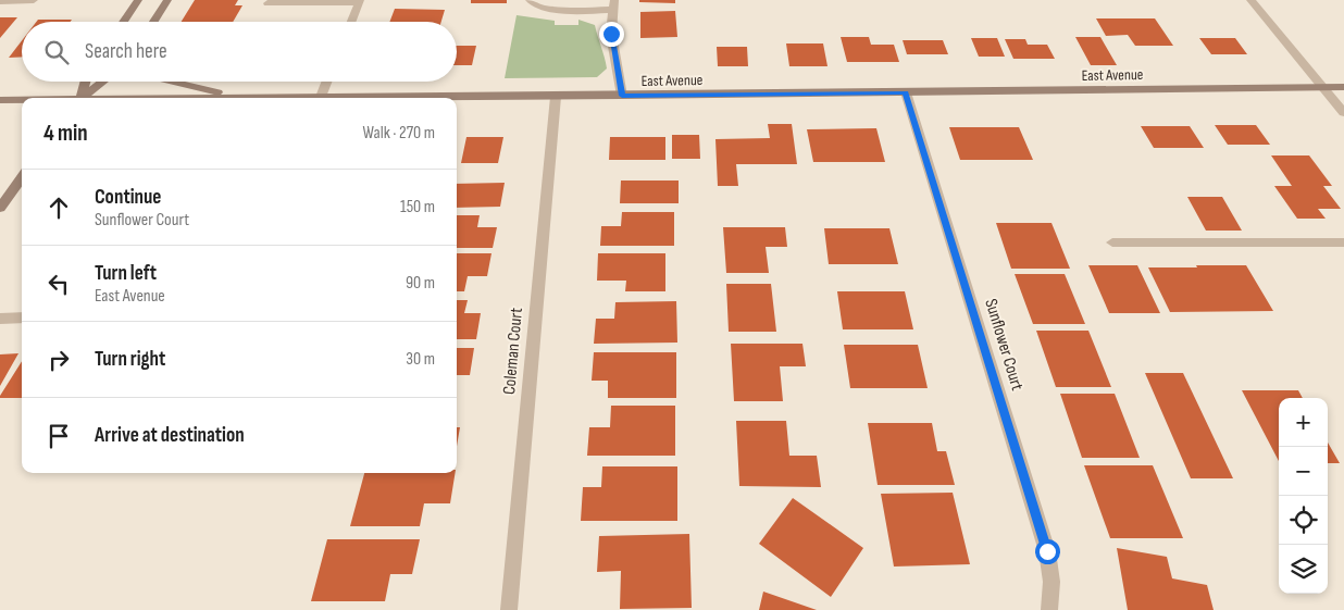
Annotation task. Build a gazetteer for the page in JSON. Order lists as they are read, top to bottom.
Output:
{
  "streets": {
    "main road": ["East Avenue"],
    "street": ["Sunflower Court", "Coleman Court"]
  },
  "crossings": [
    ["East Avenue", "Sunflower Court"],
    ["East Avenue", "Coleman Court"]
  ],
  "page": {
    "search": "Search here",
    "heading": ["4 min", "Walk · 270 m"],
    "list": [
      ["Continue", "Sunflower Court", "150 m"],
      ["Turn left", "East Avenue", "90 m"],
      ["Turn right", "30 m"],
      "Arrive at destination"
    ],
    "map_buttons": ["+", "−"]
  }
}
